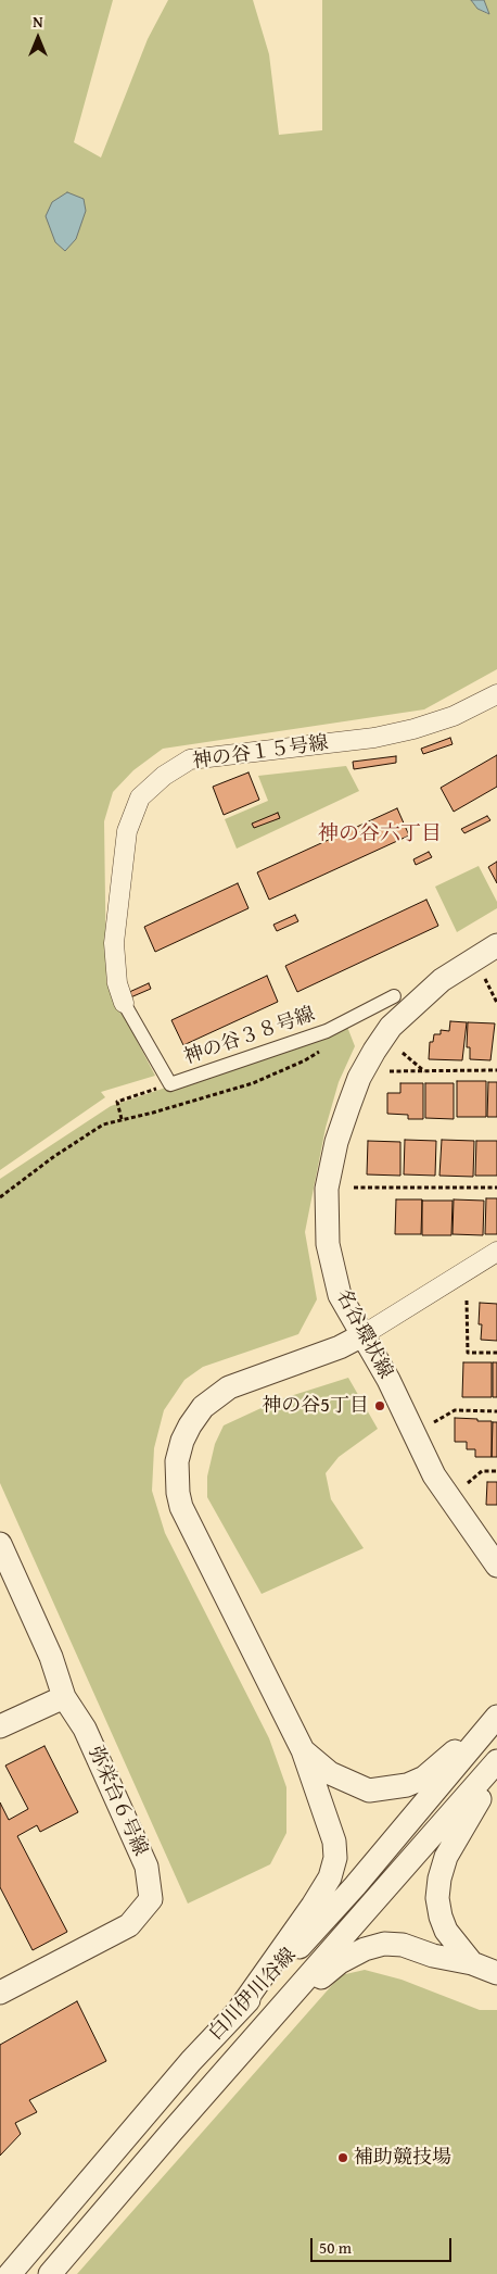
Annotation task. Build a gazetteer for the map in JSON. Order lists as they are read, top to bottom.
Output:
{
  "streets": {
    "street": [
      "神の谷１５号線",
      "神の谷３８号線",
      "名谷環状線",
      "弥栄台６号線",
      "白川伊川谷線"
    ]
  },
  "crossings": [
    ["神の谷１５号線", "神の谷３８号線"]
  ],
  "districts": ["神の谷六丁目"],
  "places": ["神の谷5丁目", "補助競技場"],
  "scale_bar": "50 m",
  "north": "top"
}
